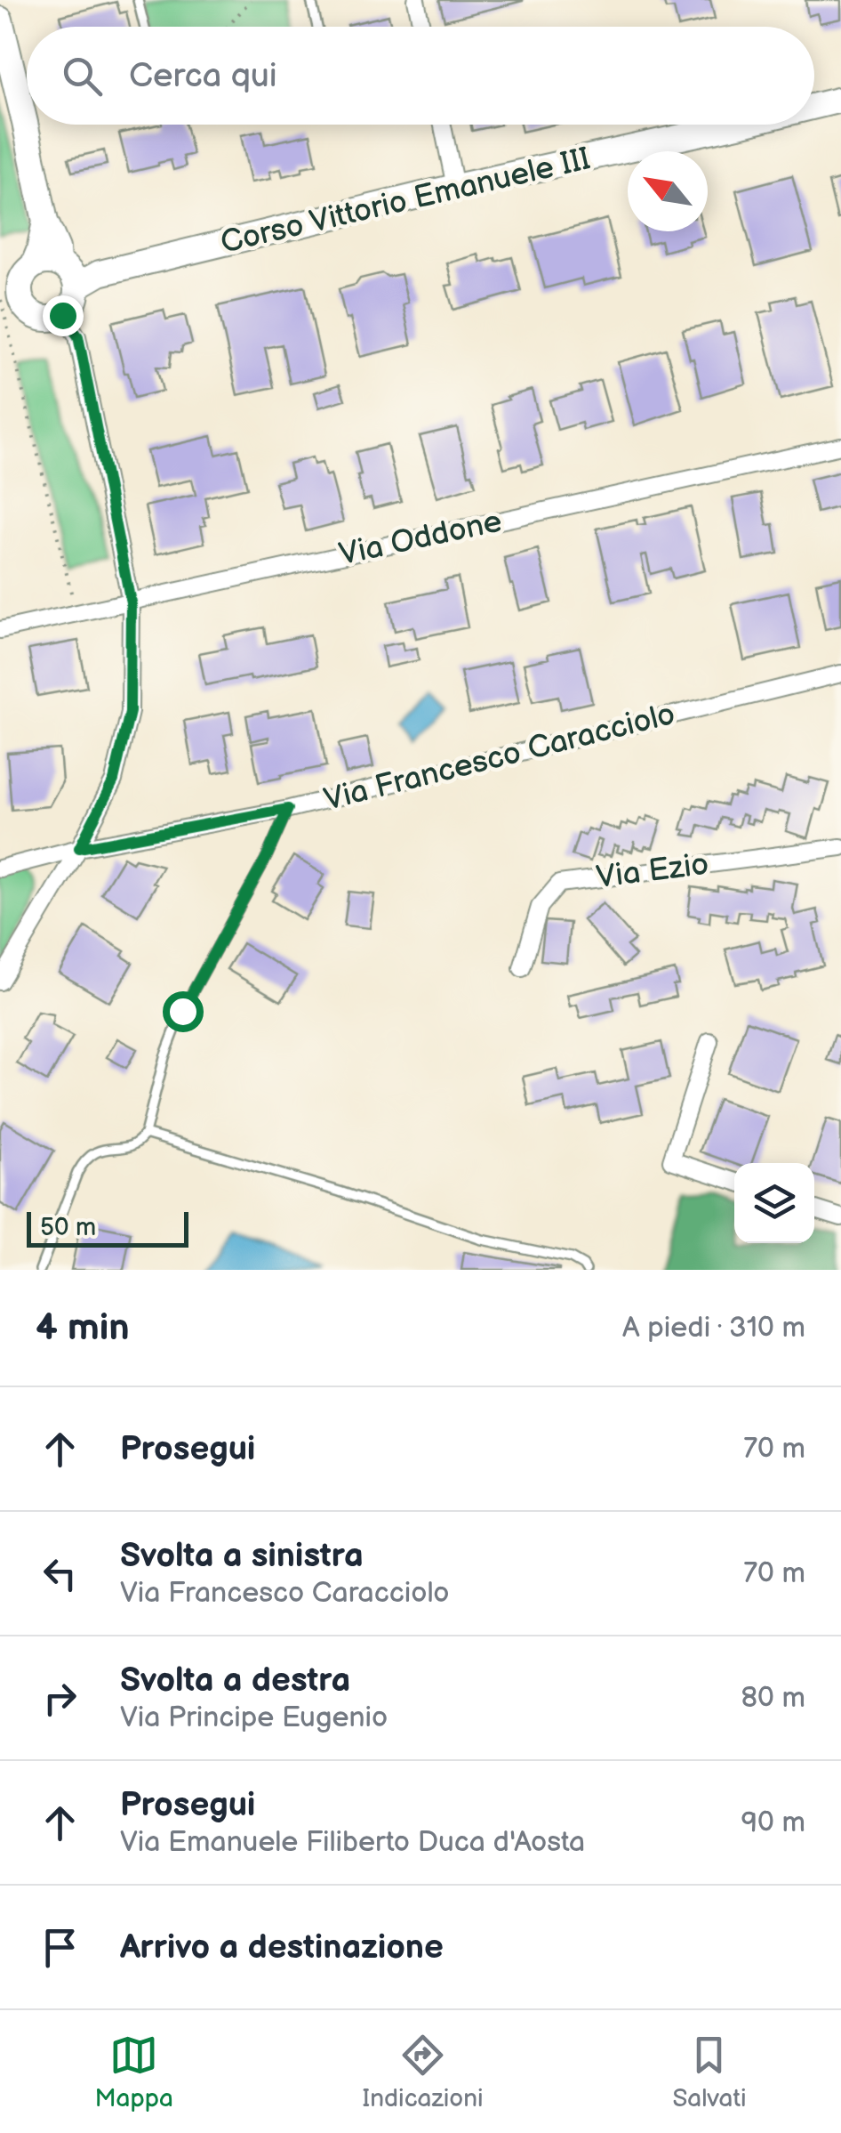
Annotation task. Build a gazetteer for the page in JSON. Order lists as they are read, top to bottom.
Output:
{
  "streets": {
    "street": [
      "Corso Vittorio Emanuele III",
      "Via Oddone",
      "Via Francesco Caracciolo",
      "Via Ezio"
    ]
  },
  "scale_bar": "50 m",
  "north": "top left",
  "page": {
    "search": "Cerca qui",
    "scale": "50 m",
    "heading": ["4 min", "A piedi · 310 m"],
    "list": [
      ["Prosegui", "70 m"],
      ["Svolta a sinistra", "Via Francesco Caracciolo", "70 m"],
      ["Svolta a destra", "Via Principe Eugenio", "80 m"],
      ["Prosegui", "Via Emanuele Filiberto Duca d'Aosta", "90 m"],
      "Arrivo a destinazione"
    ],
    "nav": ["Mappa", "Indicazioni", "Salvati"]
  }
}
